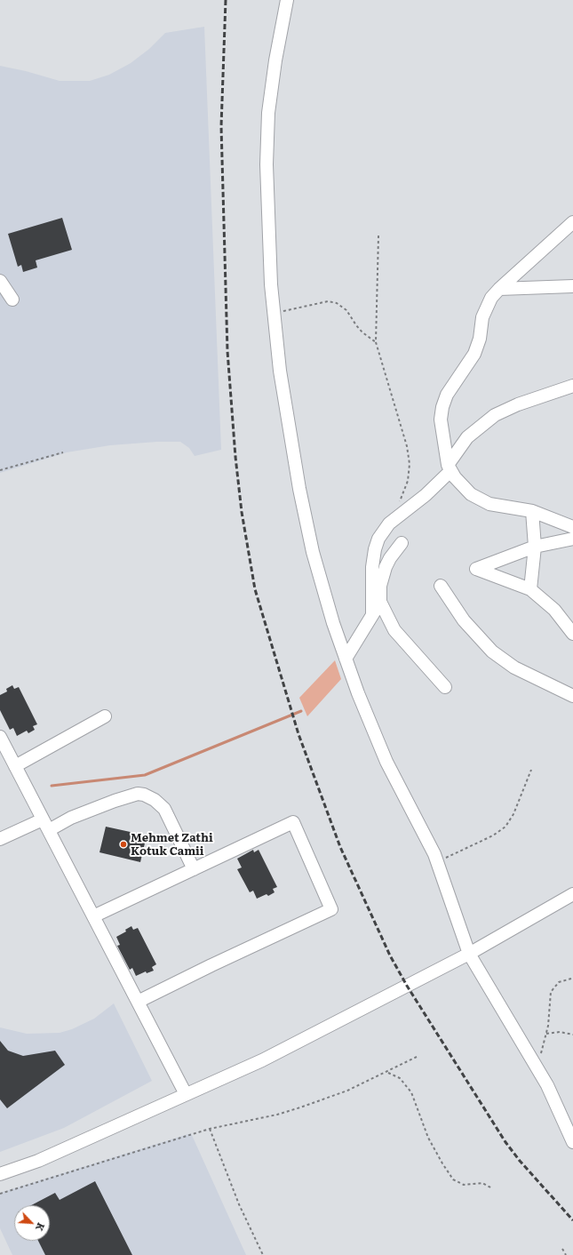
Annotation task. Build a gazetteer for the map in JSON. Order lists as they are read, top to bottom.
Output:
{
  "places": ["Mehmet Zathi Kotuk Camii"],
  "north": "bottom right"
}
